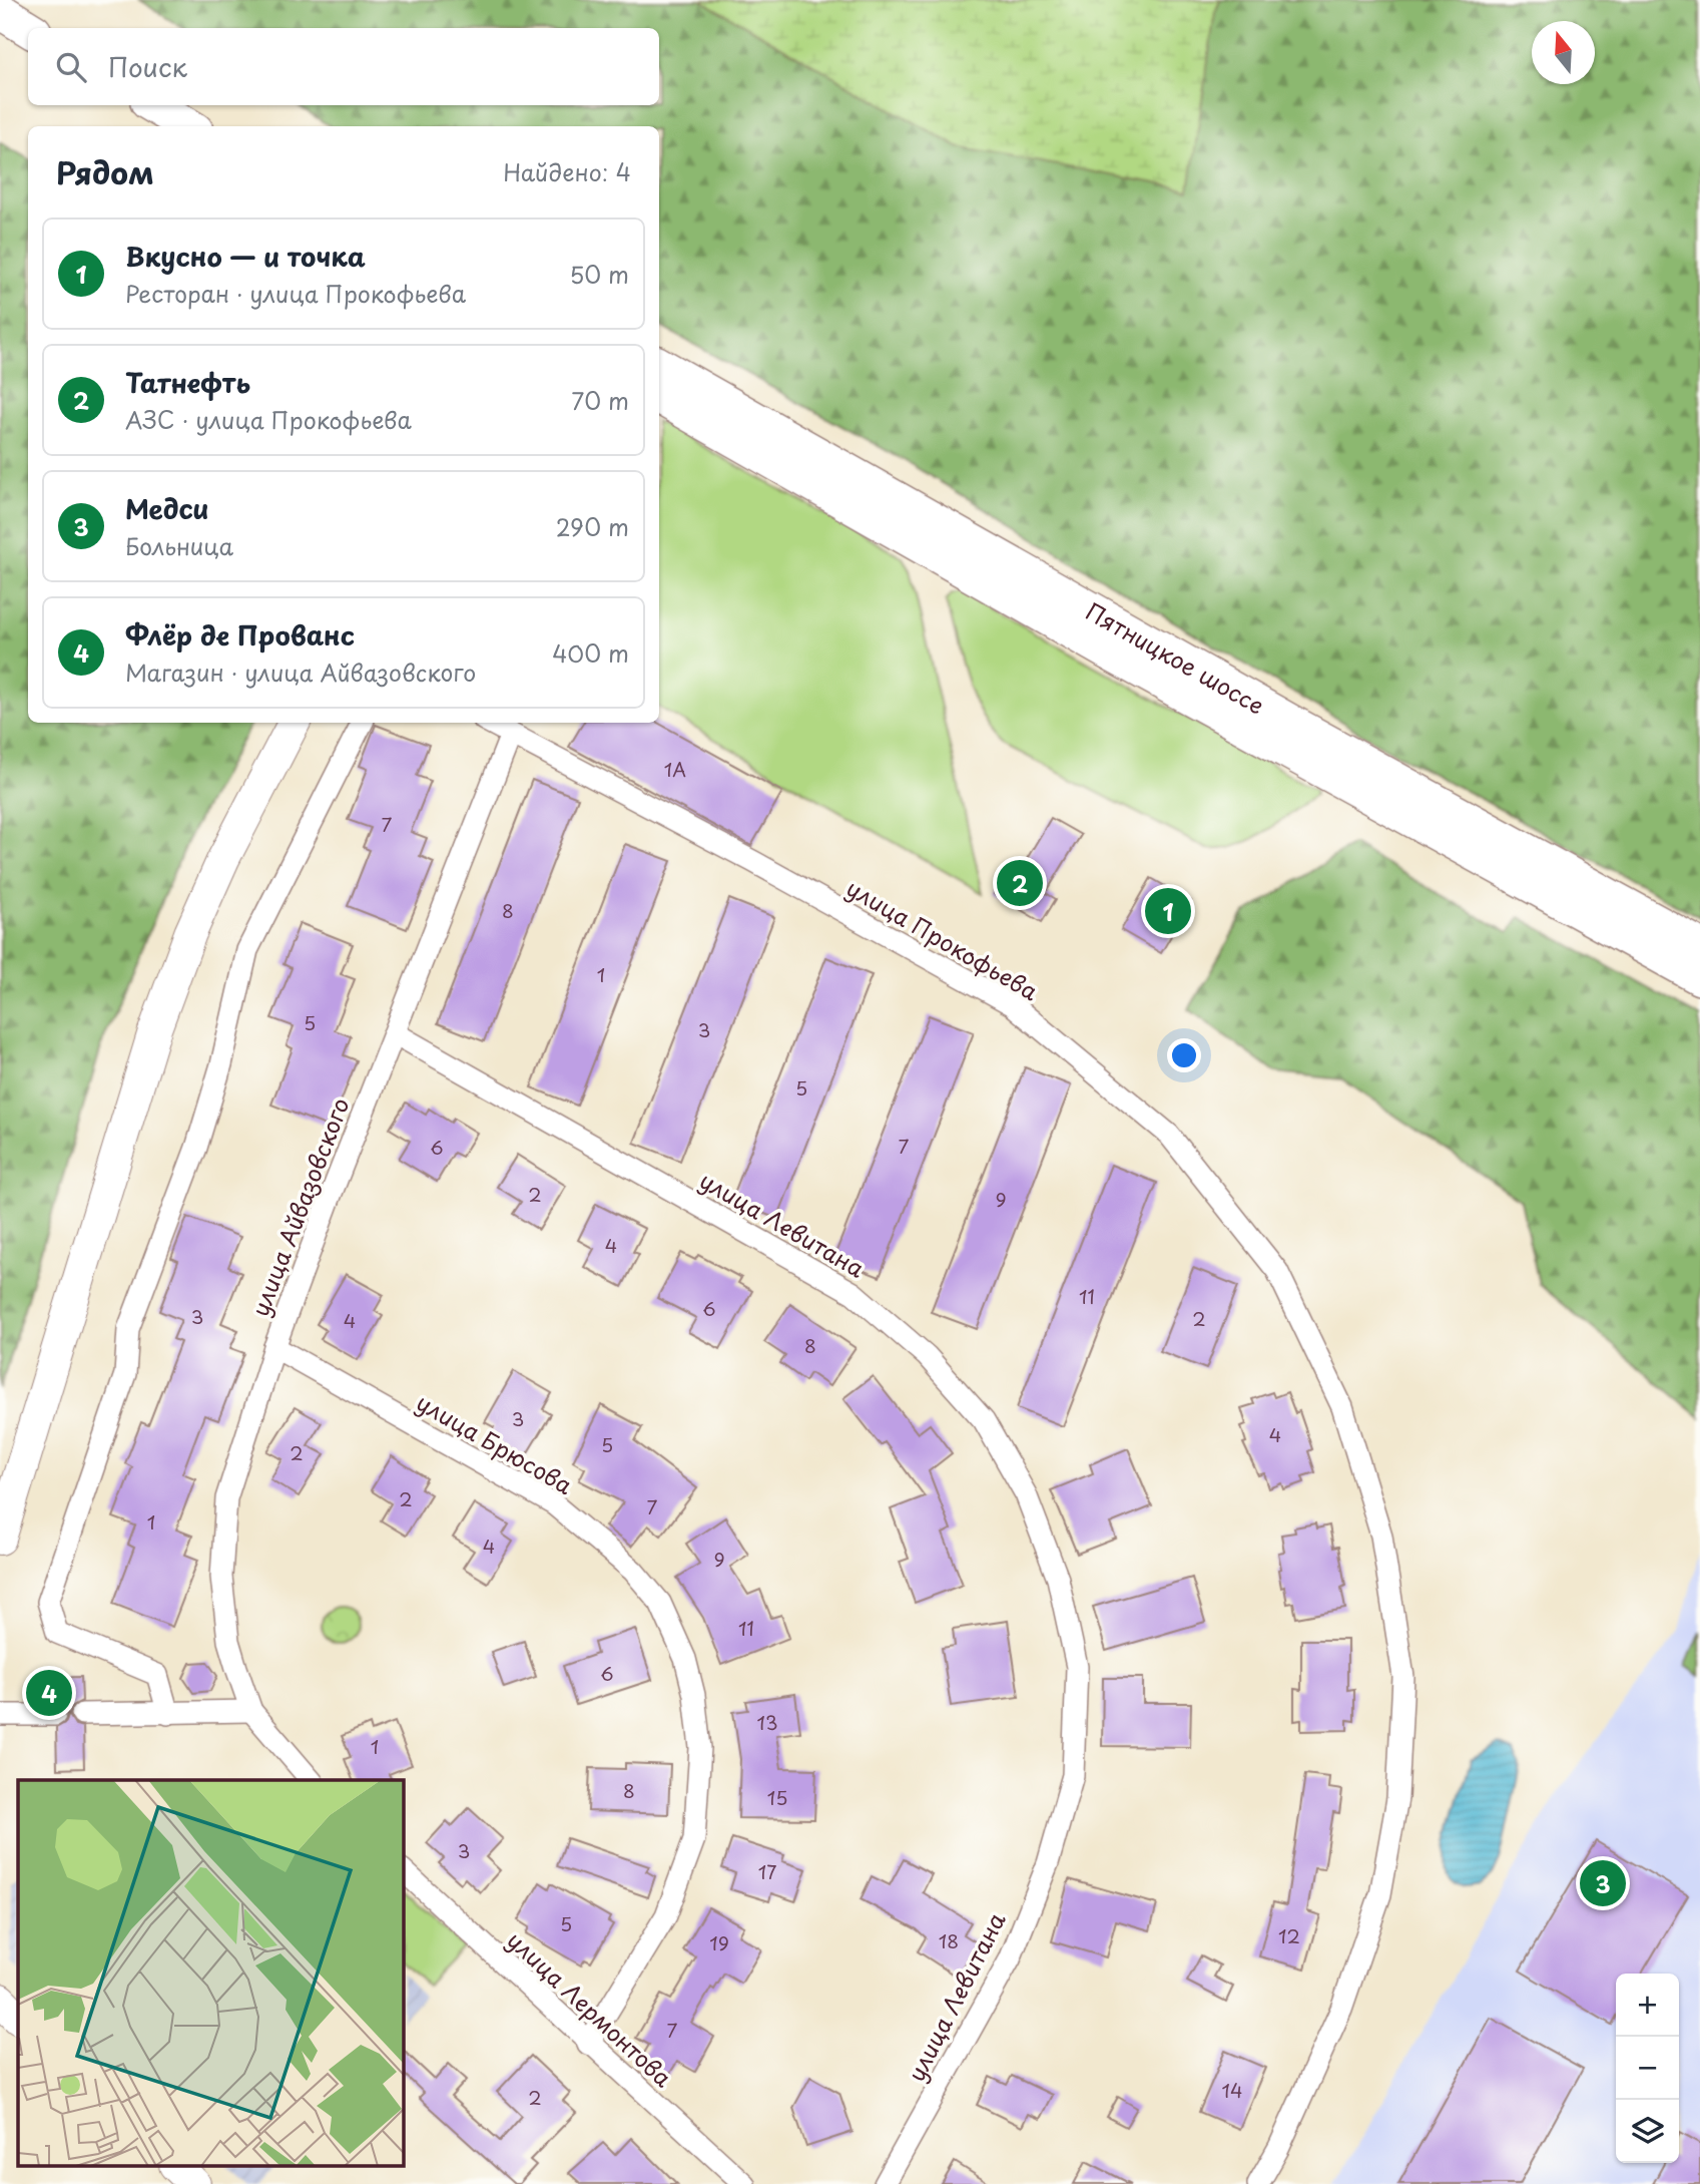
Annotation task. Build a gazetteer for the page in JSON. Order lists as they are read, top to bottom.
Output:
{
  "streets": {
    "main road": ["Пятницкое шоссе"],
    "street": [
      "улица Прокофьева",
      "улица Айвазовского",
      "улица Левитана",
      "улица Брюсова",
      "улица Лермонтова"
    ]
  },
  "crossings": [
    ["улица Прокофьева", "улица Айвазовского"],
    ["улица Айвазовского", "улица Левитана"],
    ["улица Айвазовского", "улица Брюсова"],
    ["улица Брюсова", "улица Лермонтова"]
  ],
  "house_numbers": [
    "1A",
    "7",
    "8",
    "1",
    "5",
    "3",
    "5",
    "7",
    "6",
    "2",
    "9",
    "4",
    "11",
    "6",
    "3",
    "2",
    "4",
    "8",
    "3",
    "4",
    "5",
    "2",
    "2",
    "7",
    "1",
    "4",
    "9",
    "11",
    "6",
    "13",
    "1",
    "8",
    "15",
    "3",
    "17",
    "5",
    "12",
    "18",
    "19",
    "7",
    "14",
    "2"
  ],
  "north": "top",
  "page": {
    "search": "Поиск",
    "heading": ["Рядом", "Найдено: 4"],
    "list": [
      {
        "mark": "1",
        "name": "Вкусно — и точка",
        "note": "Ресторан · улица Прокофьева",
        "value": "50 m"
      },
      {
        "mark": "2",
        "name": "Татнефть",
        "note": "АЗС · улица Прокофьева",
        "value": "70 m"
      },
      {
        "mark": "3",
        "name": "Медси",
        "note": "Больница",
        "value": "290 m"
      },
      {
        "mark": "4",
        "name": "Флёр де Прованс",
        "note": "Магазин · улица Айвазовского",
        "value": "400 m"
      }
    ],
    "pins": [
      "2",
      "1",
      "4",
      "3"
    ],
    "map_buttons": ["+", "−"]
  }
}
